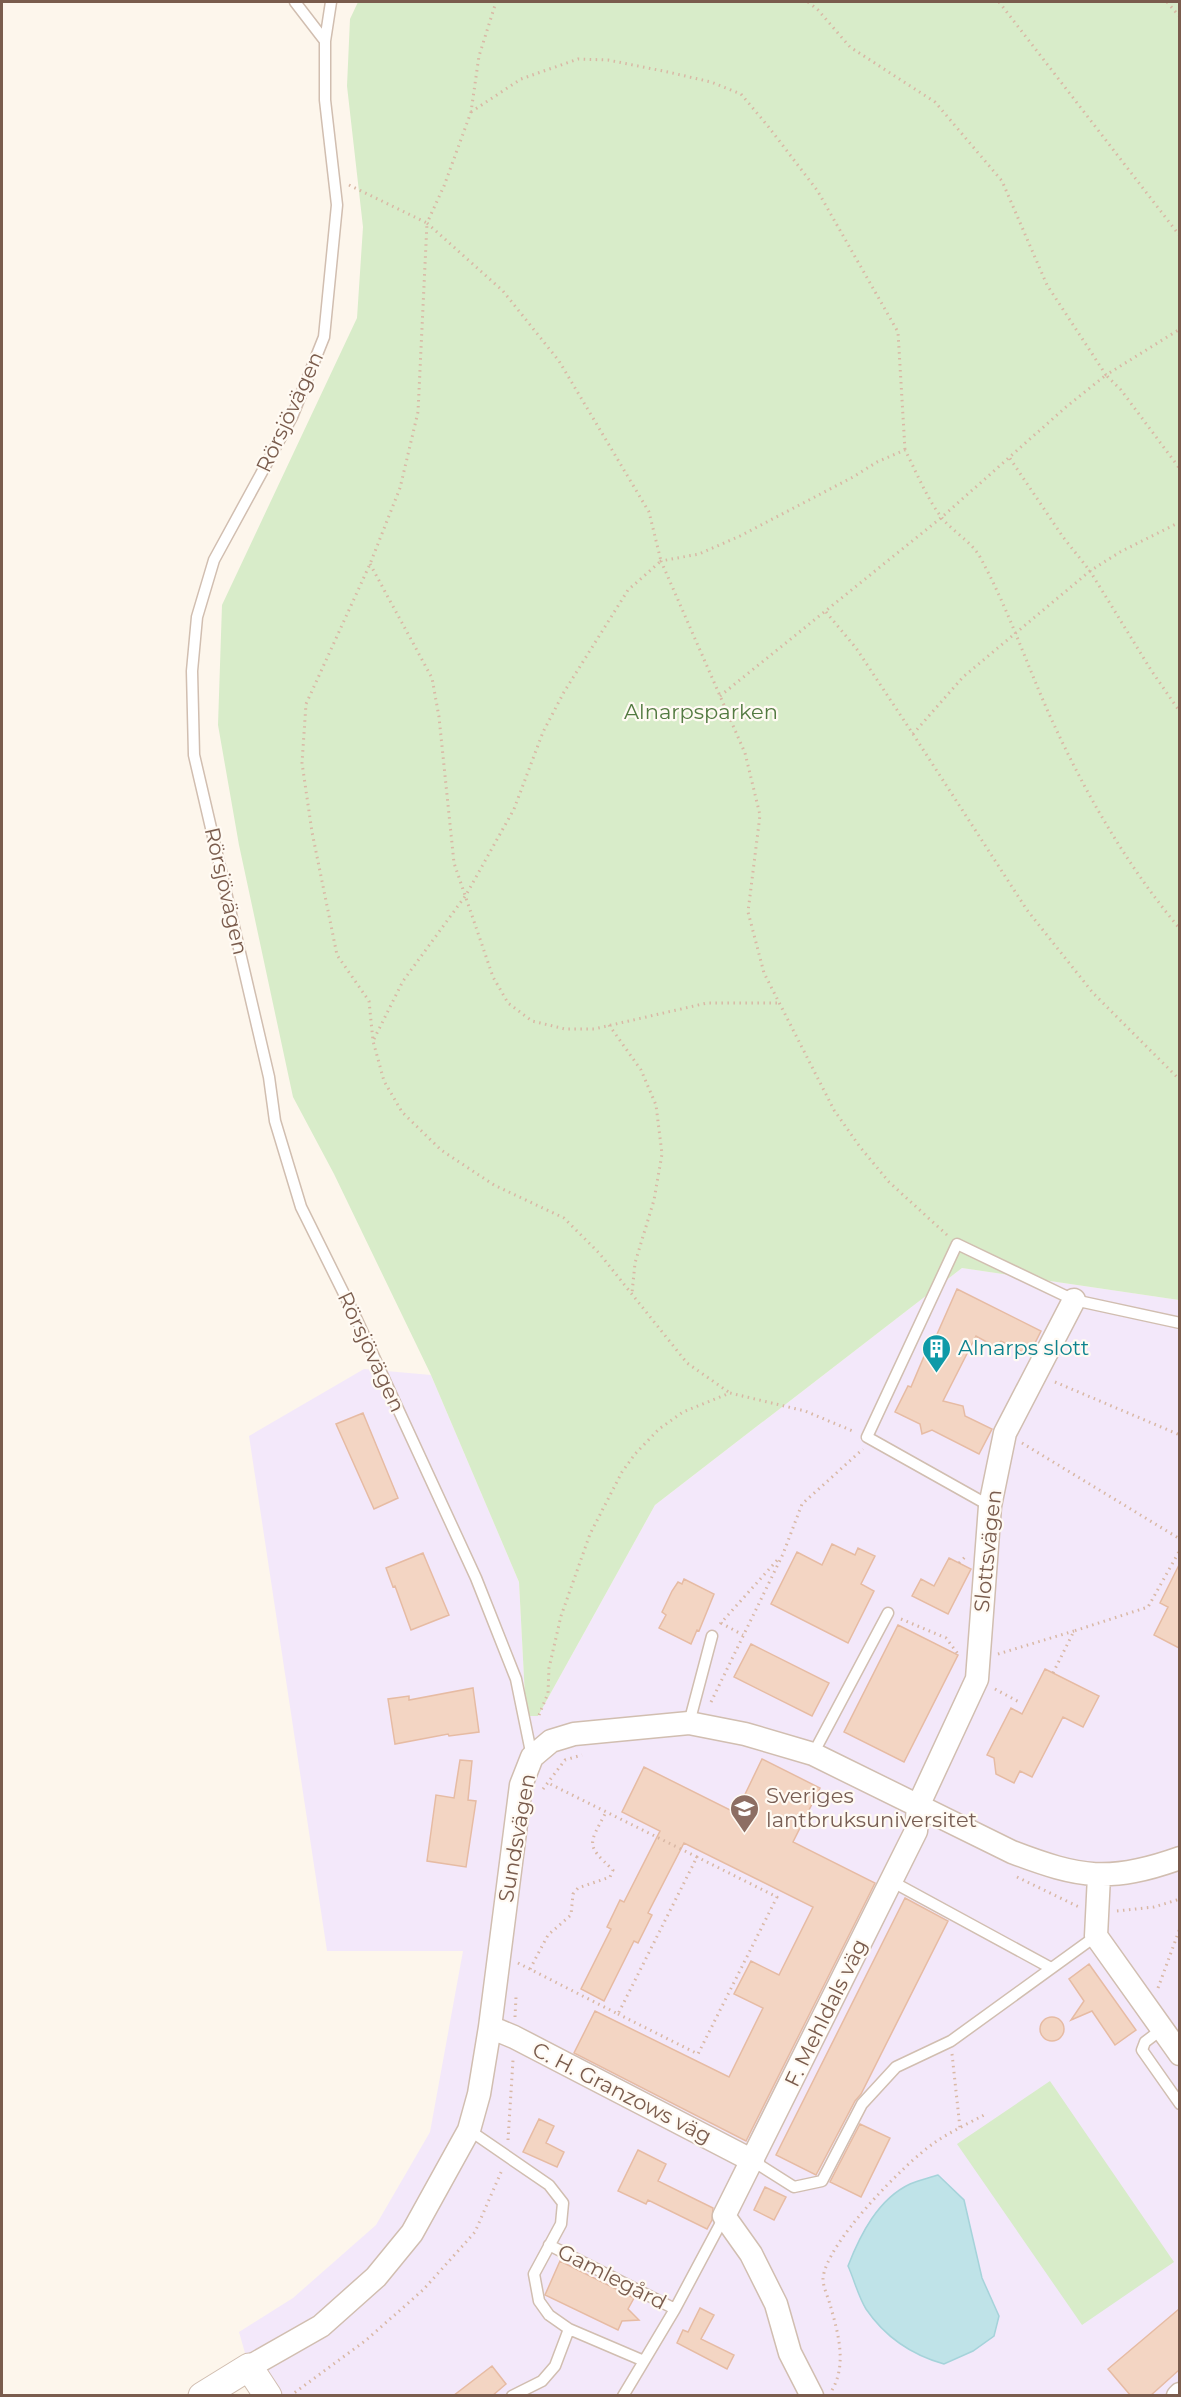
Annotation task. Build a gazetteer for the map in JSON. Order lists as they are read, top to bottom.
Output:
{
  "streets": {
    "street": [
      "Slottsvägen",
      "Sundsvägen",
      "F. Mehldals väg",
      "C. H. Granzows väg"
    ],
    "lane": ["Rörsjövägen", "Gamlegård"]
  },
  "crossings": [
    ["Rörsjövägen", "Sundsvägen"],
    ["Slottsvägen", "Sundsvägen"],
    ["Slottsvägen", "F. Mehldals väg"],
    ["Sundsvägen", "F. Mehldals väg"],
    ["Sundsvägen", "C. H. Granzows väg"],
    ["Sundsvägen", "Gamlegård"],
    ["F. Mehldals väg", "C. H. Granzows väg"],
    ["F. Mehldals väg", "Gamlegård"]
  ],
  "parks": ["Alnarpsparken"],
  "places": {
    "building": ["Alnarps slott"],
    "school or university": ["Sveriges lantbruksuniversitet"]
  }
}
